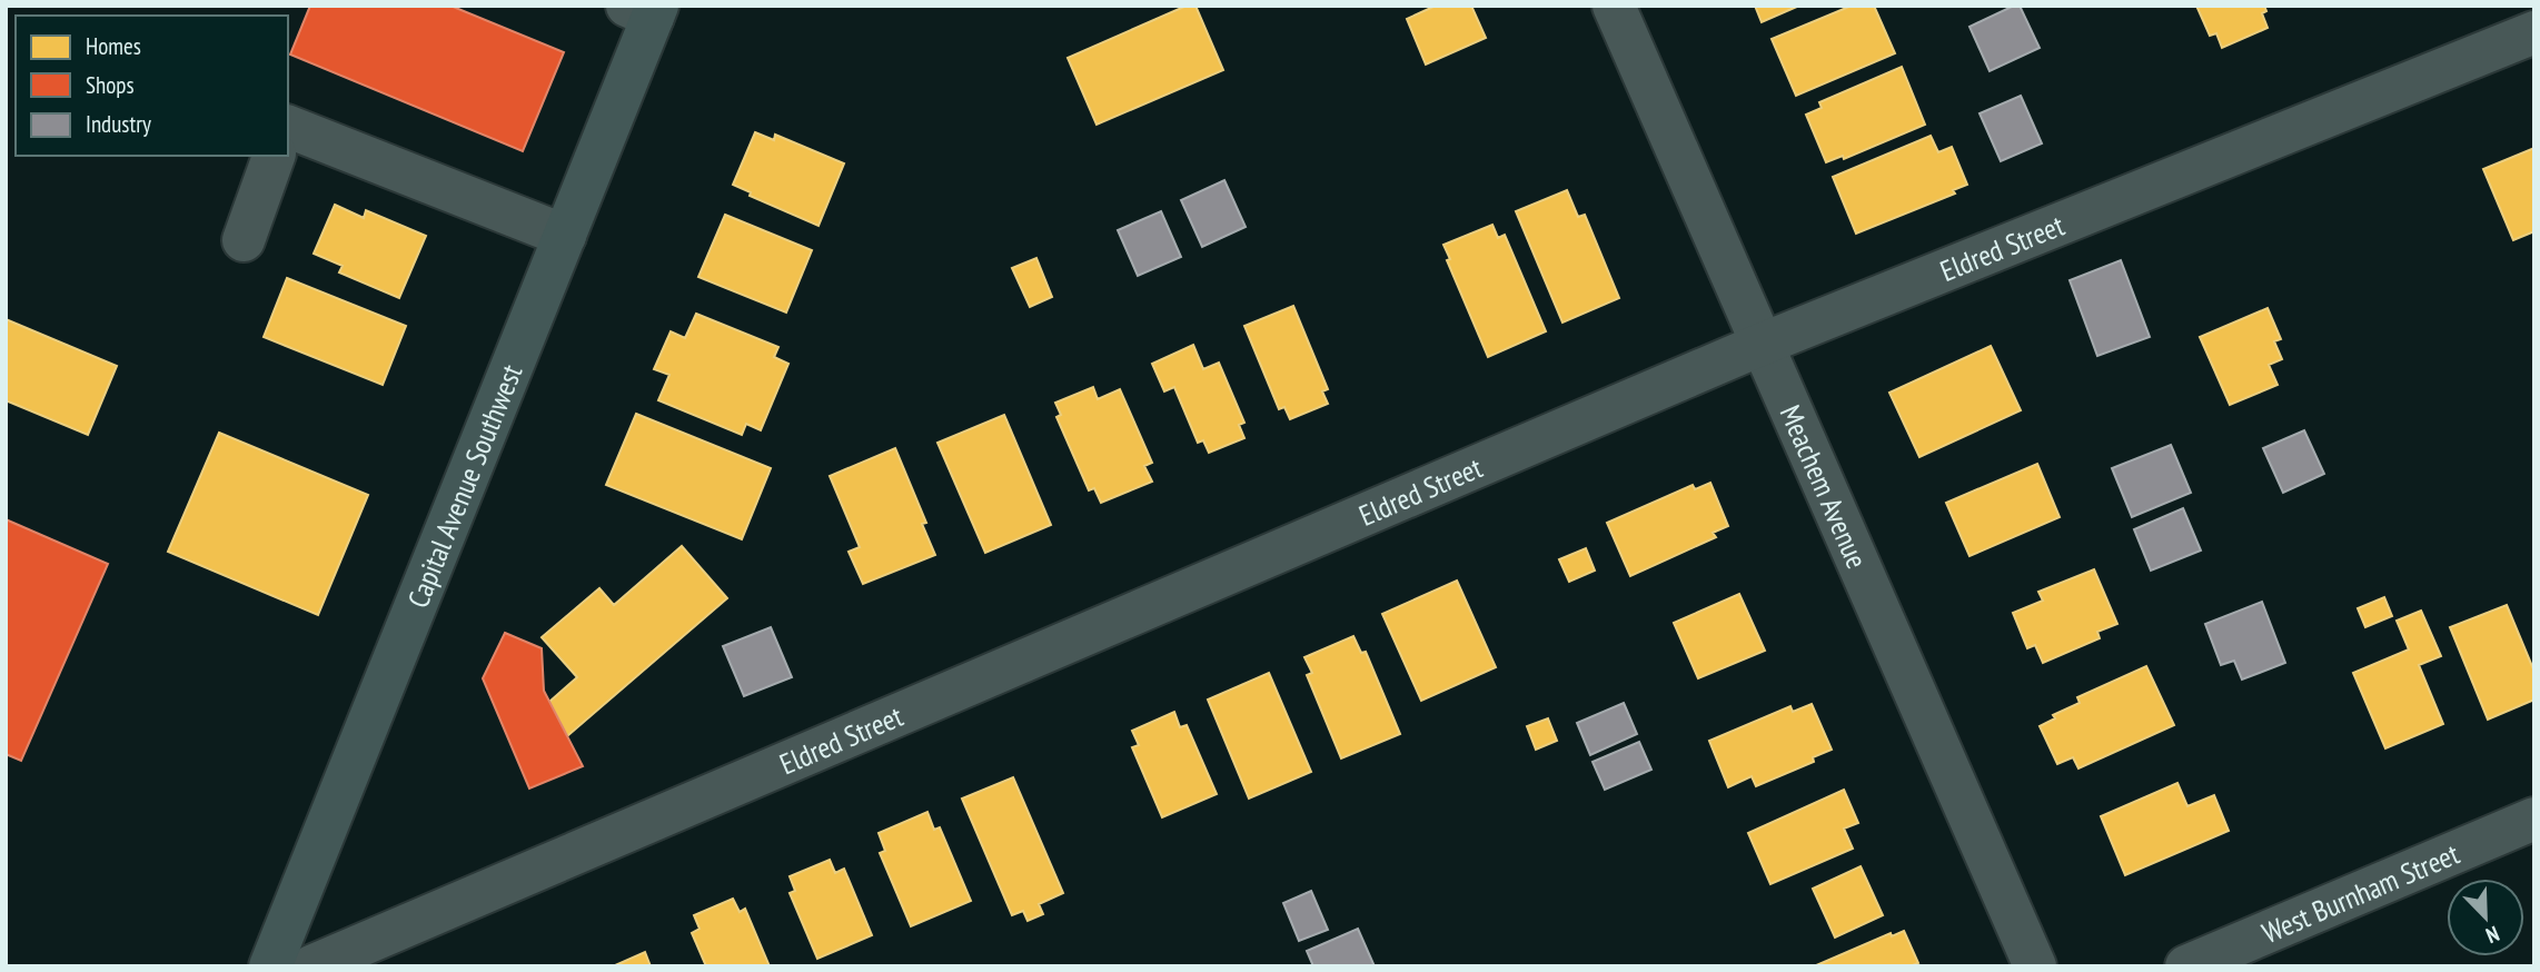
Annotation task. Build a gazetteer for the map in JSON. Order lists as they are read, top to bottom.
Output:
{
  "streets": {
    "main road": ["Capital Avenue Southwest"],
    "street": ["Eldred Street", "Meachem Avenue", "West Burnham Street"]
  },
  "crossings": [
    ["Eldred Street", "Meachem Avenue"]
  ],
  "legend": ["Homes", "Shops", "Industry"],
  "north": "bottom right"
}
